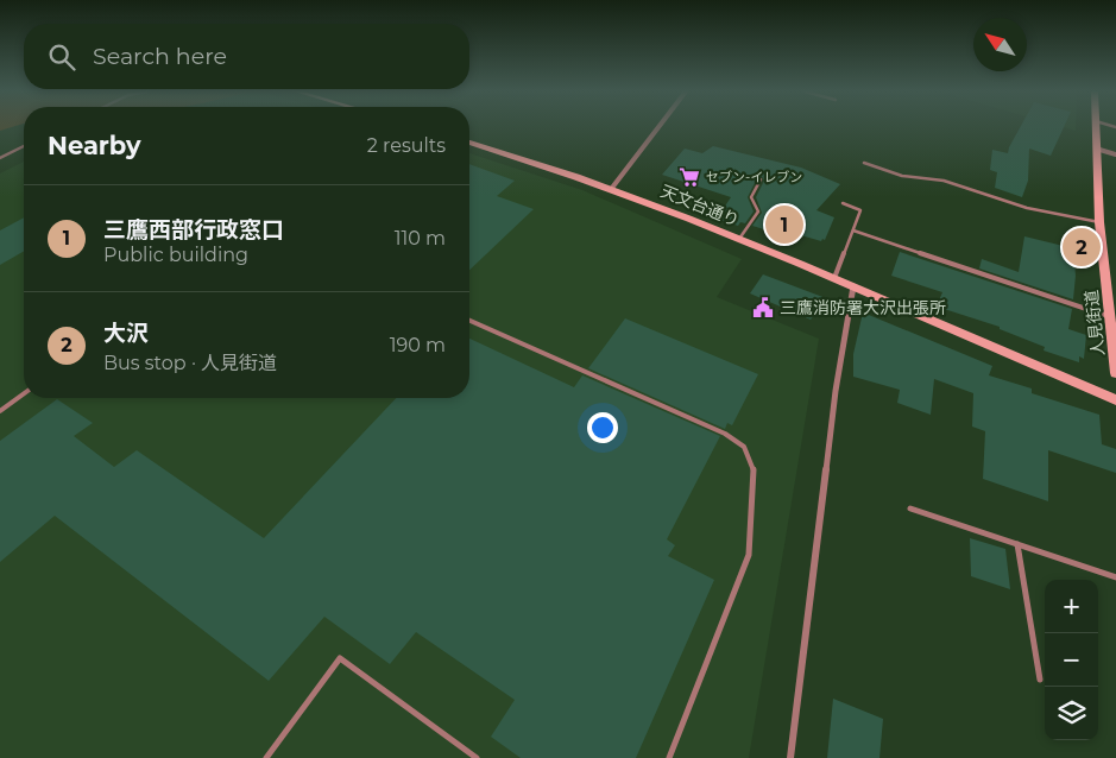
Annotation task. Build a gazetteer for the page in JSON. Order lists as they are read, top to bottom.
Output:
{
  "streets": {
    "main road": ["天文台通り", "人見街道"]
  },
  "places": {
    "supermarket": ["セブン-イレブン"],
    "public building": ["三鷹消防署大沢出張所"]
  },
  "north": "top left",
  "page": {
    "search": "Search here",
    "heading": ["Nearby", "2 results"],
    "list": [
      {
        "mark": "1",
        "name": "三鷹西部行政窓口",
        "note": "Public building",
        "value": "110 m"
      },
      {
        "mark": "2",
        "name": "大沢",
        "note": "Bus stop · 人見街道",
        "value": "190 m"
      }
    ],
    "pins": ["1", "2"],
    "map_buttons": ["+", "−"]
  }
}
